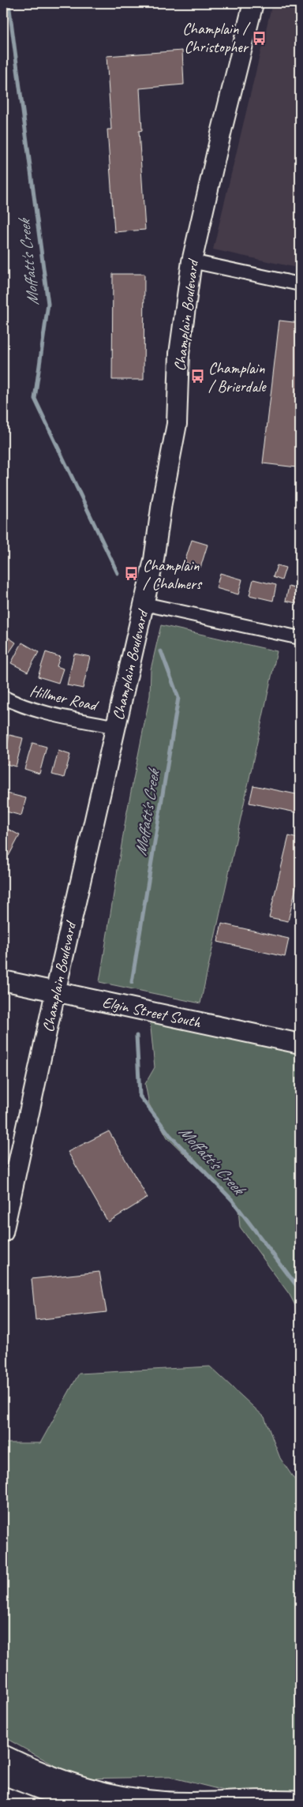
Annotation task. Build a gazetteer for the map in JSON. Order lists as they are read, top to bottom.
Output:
{
  "streets": {
    "street": ["Champlain Boulevard", "Hillmer Road", "Elgin Street South"]
  },
  "crossings": [
    ["Champlain Boulevard", "Hillmer Road"],
    ["Champlain Boulevard", "Elgin Street South"]
  ],
  "water": ["Moffatt's Creek"],
  "places": {
    "bus stop": ["Champlain / Christopher", "Champlain / Brierdale", "Champlain / Chalmers"]
  }
}
